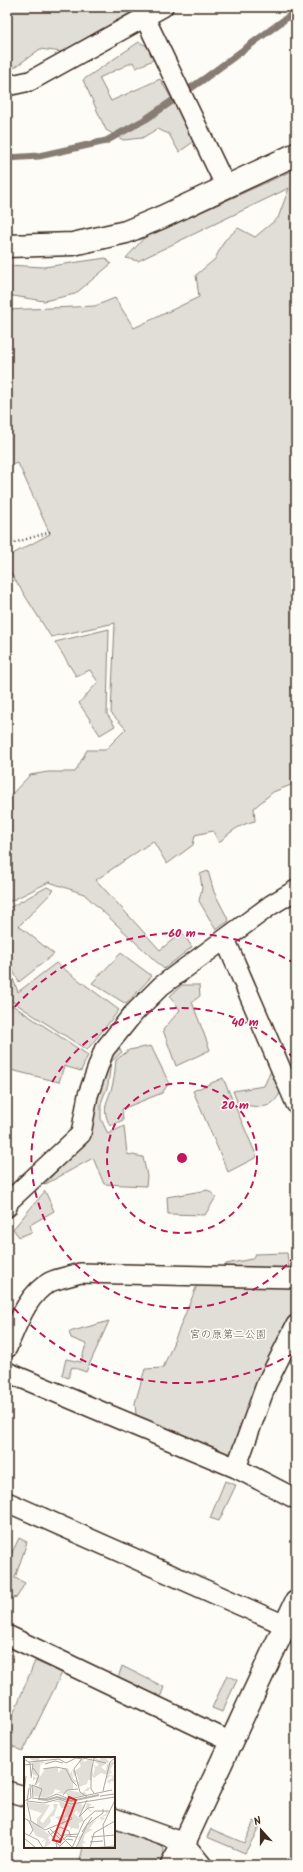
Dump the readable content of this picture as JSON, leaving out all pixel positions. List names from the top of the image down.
{
  "parks": ["宮の原第二公園"],
  "north": "top",
  "rings": ["60 m", "40 m", "20 m"]
}
